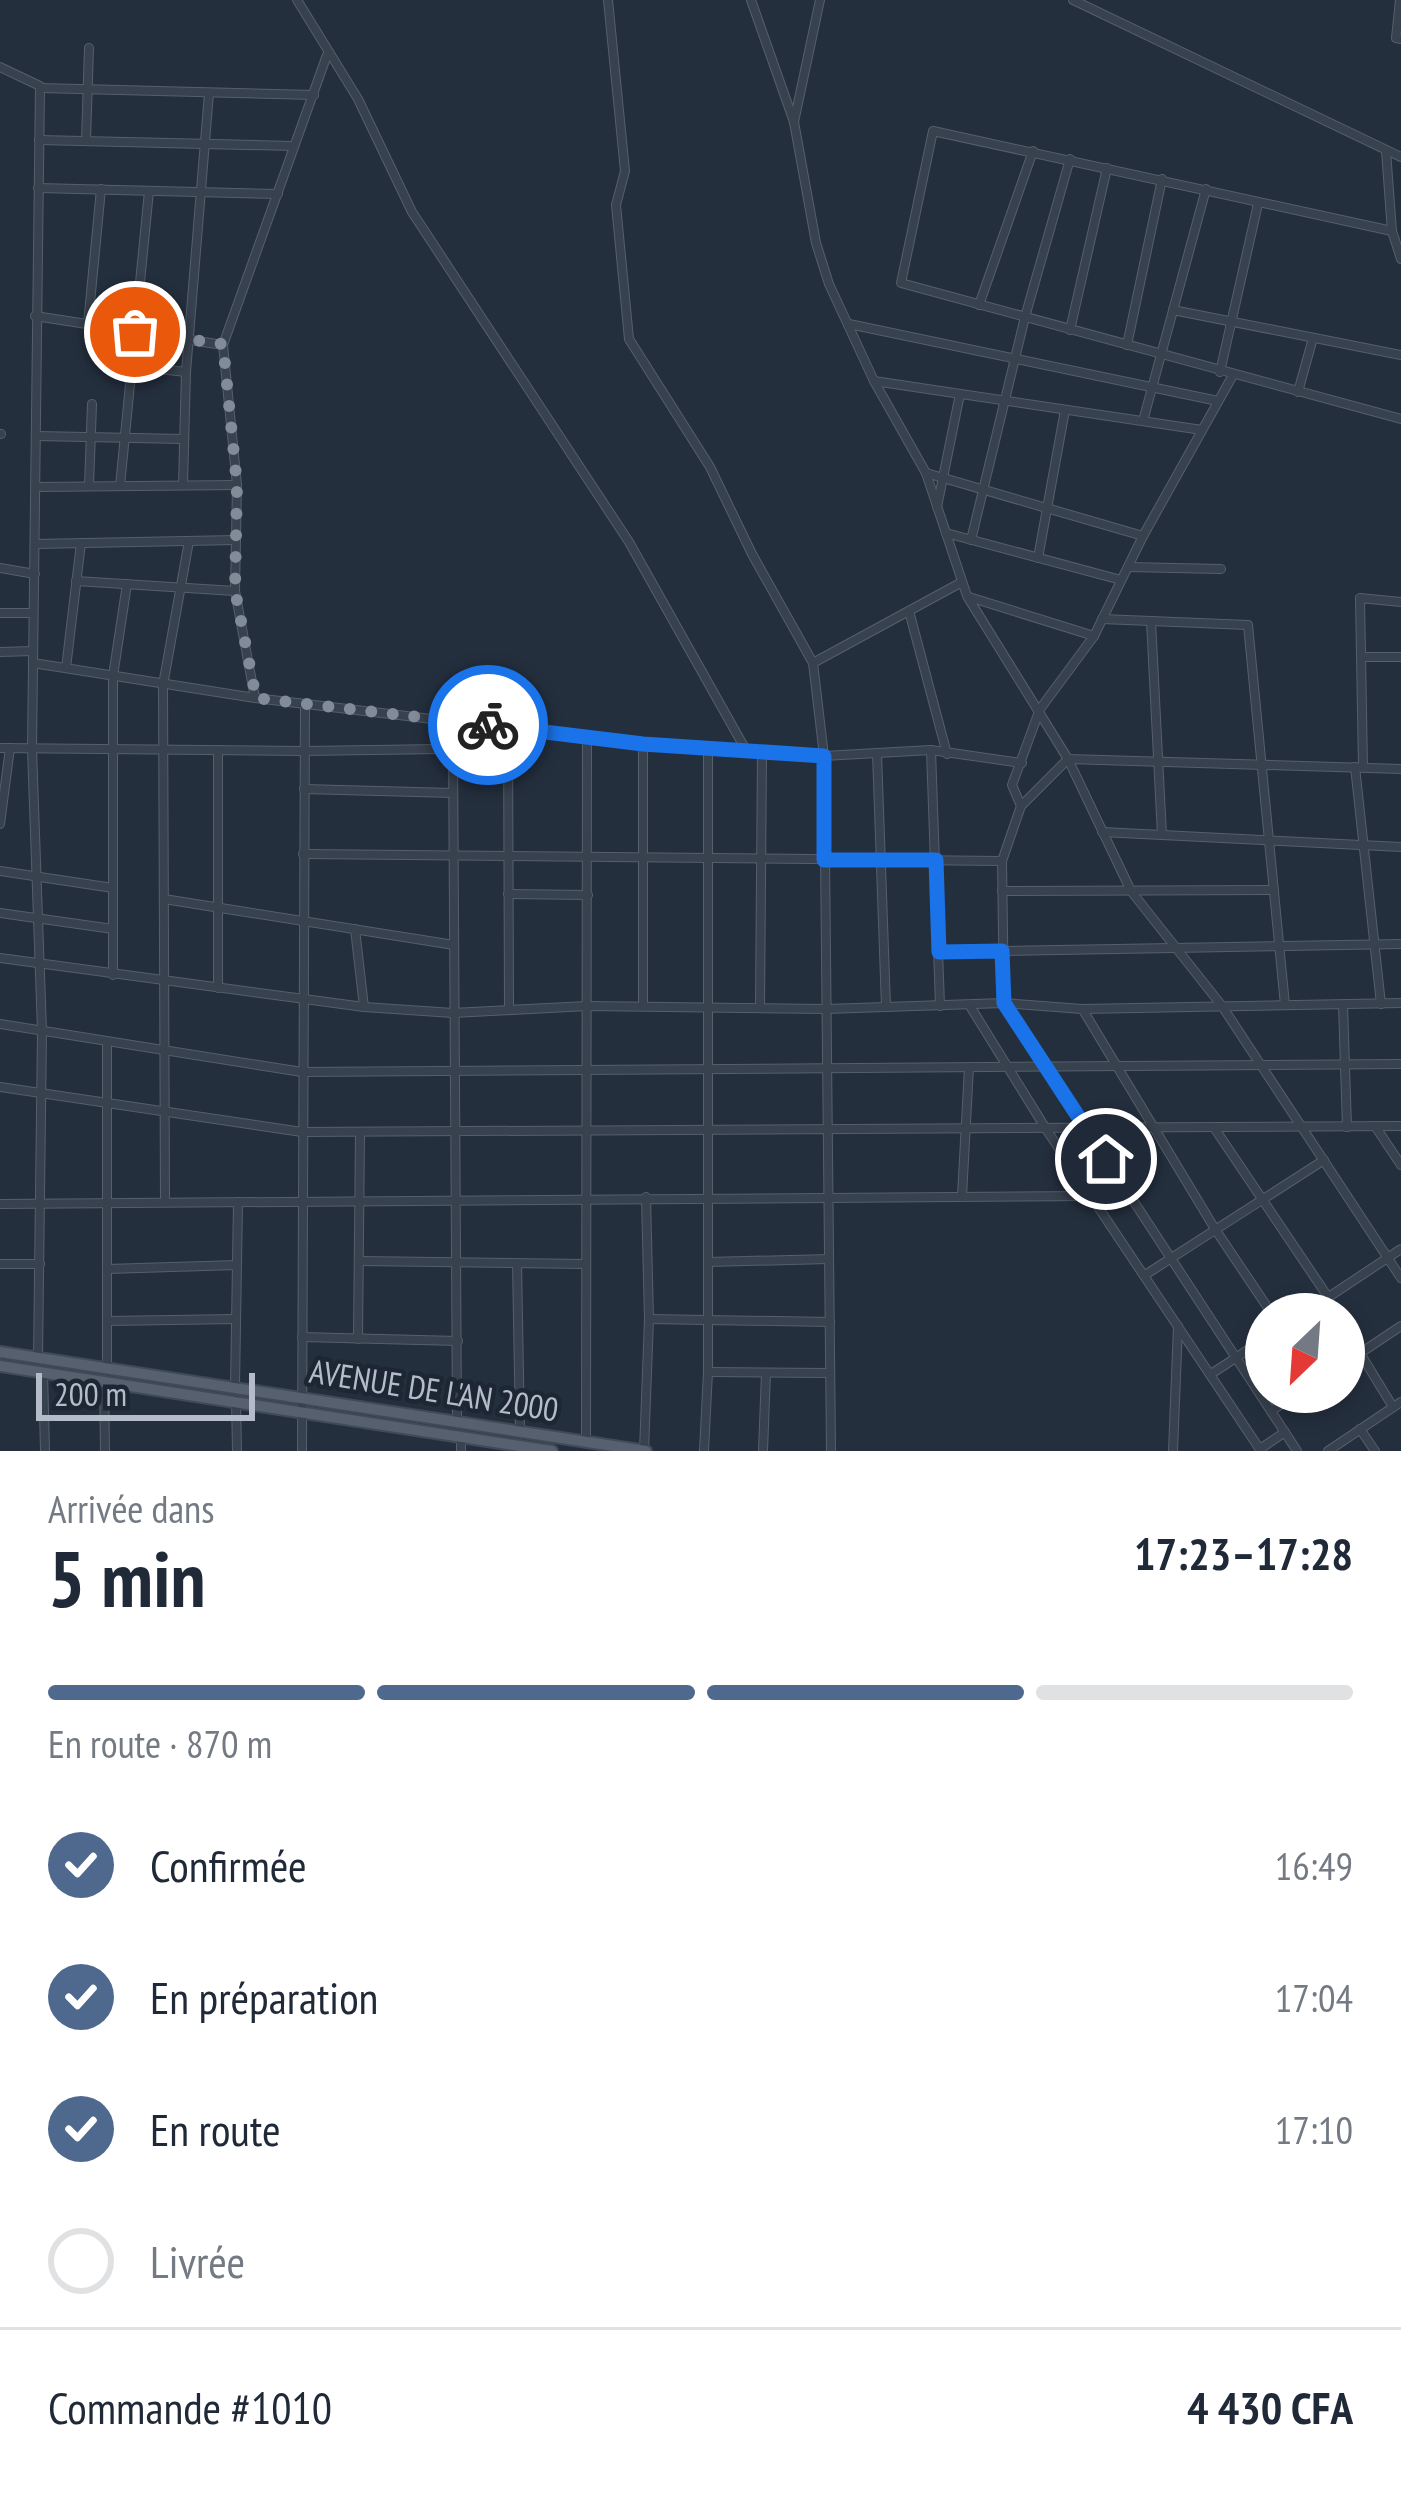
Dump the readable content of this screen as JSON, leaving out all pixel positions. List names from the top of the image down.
{
  "streets": {
    "main road": ["AVENUE DE L'AN 2000"]
  },
  "scale_bar": "200 m",
  "north": "bottom left",
  "page": {
    "scale": "200 m",
    "heading": ["5 min", "Arrivée dans", "17:23–17:28"],
    "panel": ["Commande #1010", "4 430 CFA"],
    "bar": "En route · 870 m",
    "list": [
      ["Confirmée", "16:49"],
      ["En préparation", "17:04"],
      ["En route", "17:10"],
      "Livrée"
    ]
  }
}
